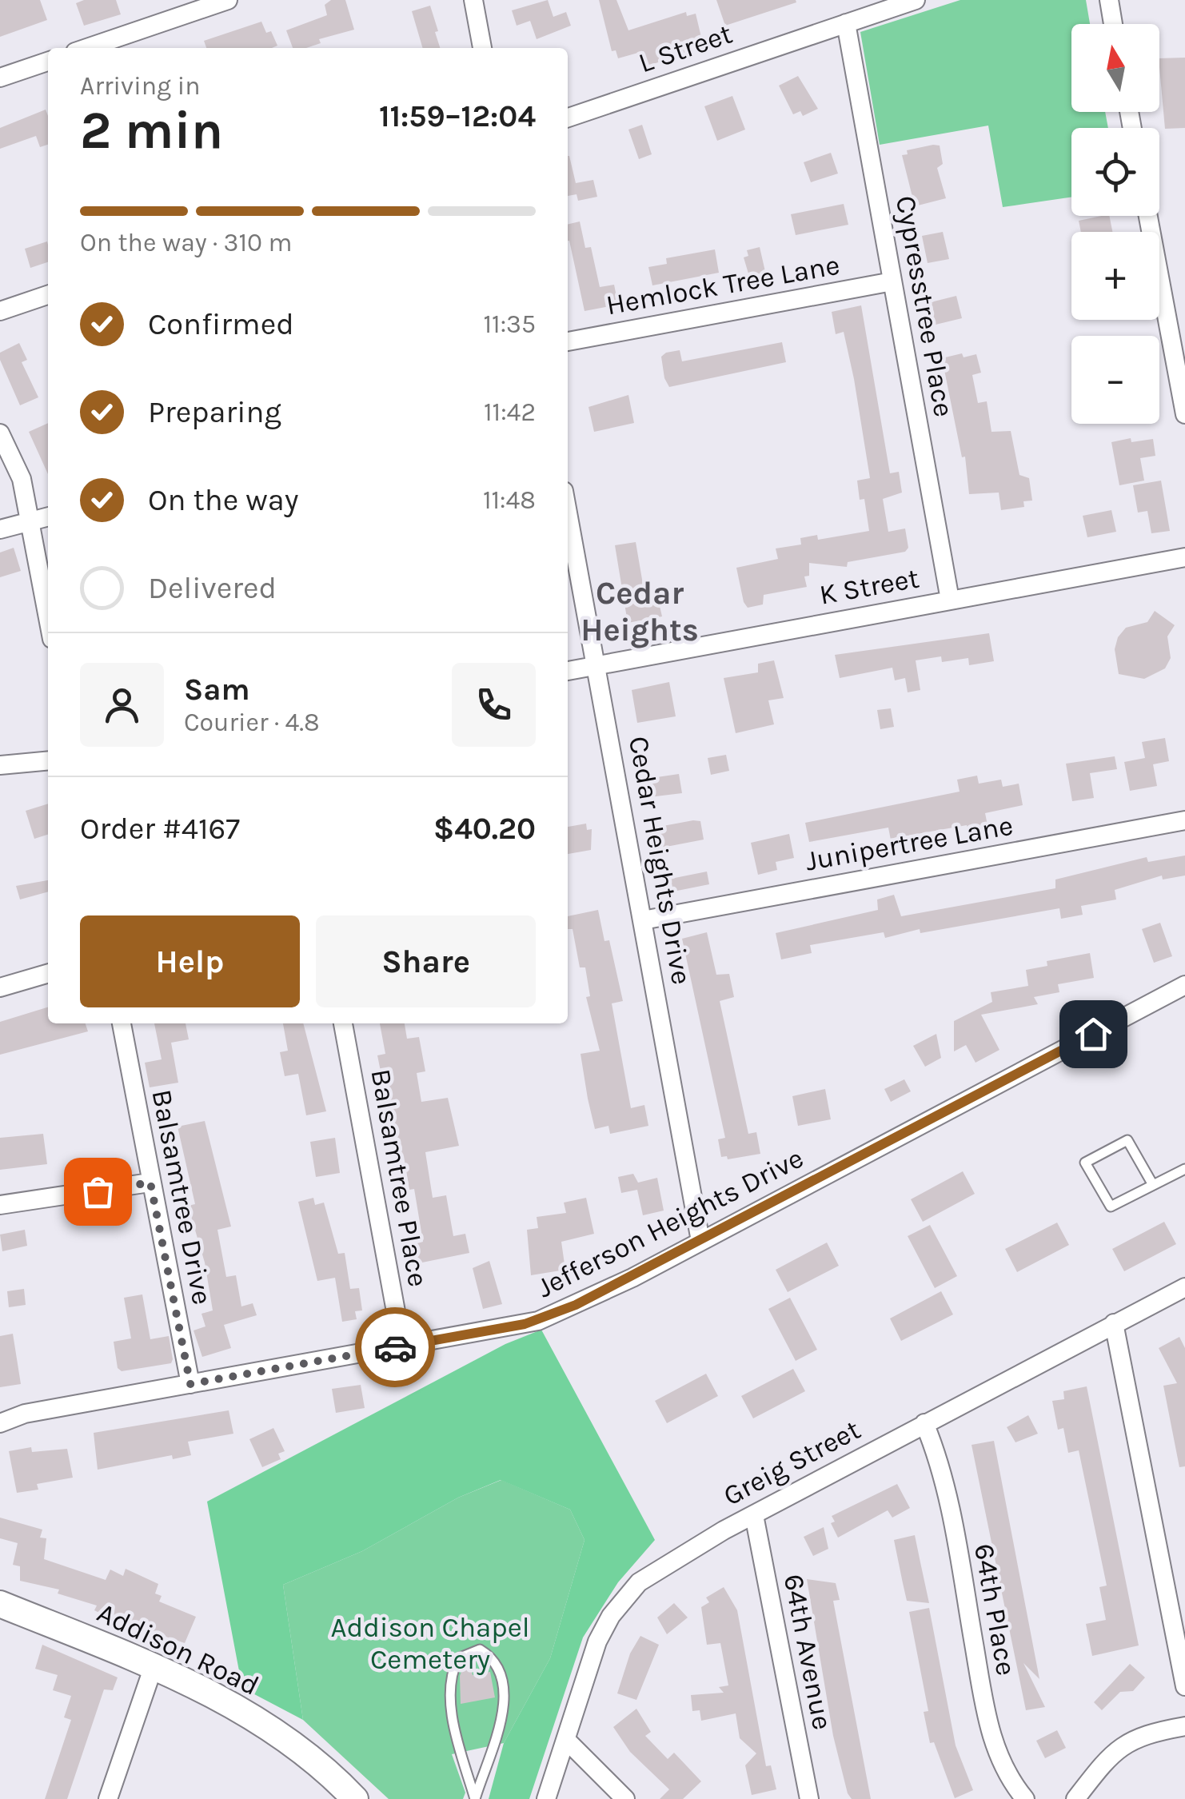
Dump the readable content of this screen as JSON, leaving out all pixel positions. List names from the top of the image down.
{
  "streets": {
    "street": [
      "L Street",
      "Hemlock Tree Lane",
      "Cypresstree Place",
      "K Street",
      "Junipertree Lane",
      "Cedar Heights Drive",
      "Balsamtree Place",
      "Balsamtree Drive",
      "Jefferson Heights Drive",
      "Greig Street",
      "64th Place",
      "Addison Road",
      "64th Avenue"
    ]
  },
  "crossings": [
    ["L Street", "Cypresstree Place"],
    ["Hemlock Tree Lane", "Cypresstree Place"],
    ["Cypresstree Place", "K Street"],
    ["K Street", "Cedar Heights Drive"],
    ["Junipertree Lane", "Cedar Heights Drive"],
    ["Cedar Heights Drive", "Jefferson Heights Drive"],
    ["Balsamtree Place", "Jefferson Heights Drive"],
    ["Balsamtree Drive", "Jefferson Heights Drive"],
    ["Greig Street", "64th Place"],
    ["Greig Street", "64th Avenue"]
  ],
  "districts": ["Cedar Heights"],
  "parks": ["Addison Chapel Cemetery"],
  "north": "top",
  "page": {
    "map_buttons": ["+", "−"],
    "heading": ["2 min", "Arriving in", "11:59–12:04"],
    "panel": [
      "Sam",
      "Courier · 4.8",
      "Order #4167",
      "$40.20"
    ],
    "bar": "On the way · 310 m",
    "list": [
      ["Confirmed", "11:35"],
      ["Preparing", "11:42"],
      ["On the way", "11:48"],
      "Delivered"
    ],
    "buttons": ["Help", "Share"]
  }
}
